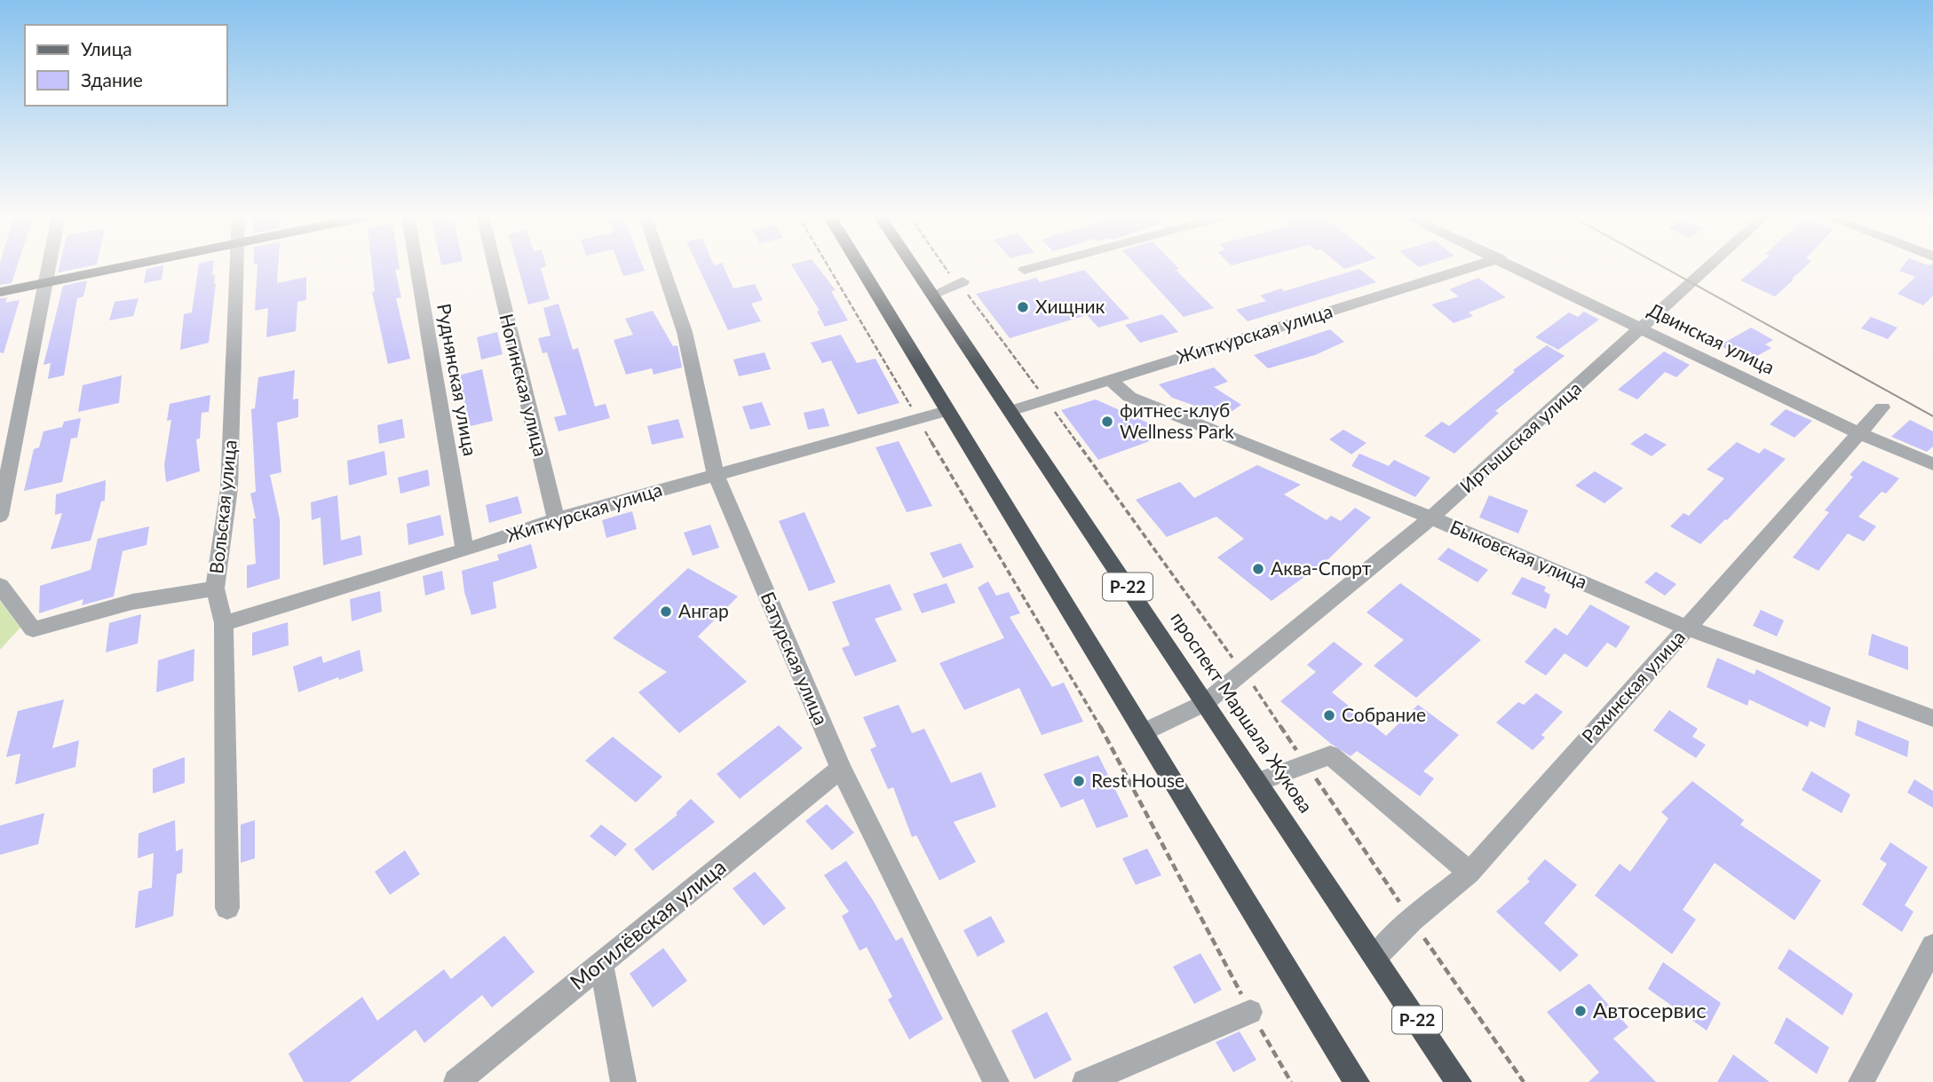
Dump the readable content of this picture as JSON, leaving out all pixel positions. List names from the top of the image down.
{
  "streets": {
    "highway": ["Р-22", "проспект Маршала Жукова"],
    "street": [
      "Житкурская улица",
      "Двинская улица",
      "Руднянская улица",
      "Ногинская улица",
      "Иртышская улица",
      "Вольская улица",
      "Быковская улица",
      "Батурская улица",
      "Рахинская улица",
      "Могилёвская улица"
    ]
  },
  "crossings": [
    ["Житкурская улица", "Руднянская улица"],
    ["Житкурская улица", "Ногинская улица"],
    ["Житкурская улица", "Вольская улица"],
    ["Житкурская улица", "Быковская улица"],
    ["Житкурская улица", "Батурская улица"],
    ["Житкурская улица", "проспект Маршала Жукова"],
    ["Двинская улица", "Иртышская улица"],
    ["Двинская улица", "Рахинская улица"],
    ["Иртышская улица", "Быковская улица"],
    ["Иртышская улица", "проспект Маршала Жукова"],
    ["Быковская улица", "Рахинская улица"],
    ["Батурская улица", "Могилёвская улица"],
    ["Рахинская улица", "проспект Маршала Жукова"]
  ],
  "places": [
    "Хищник",
    "фитнес-клуб Wellness Park",
    "Аква-Спорт",
    "Ангар",
    "Собрание",
    "Rest House",
    "Автосервис"
  ],
  "legend": ["Улица", "Здание"]
}
